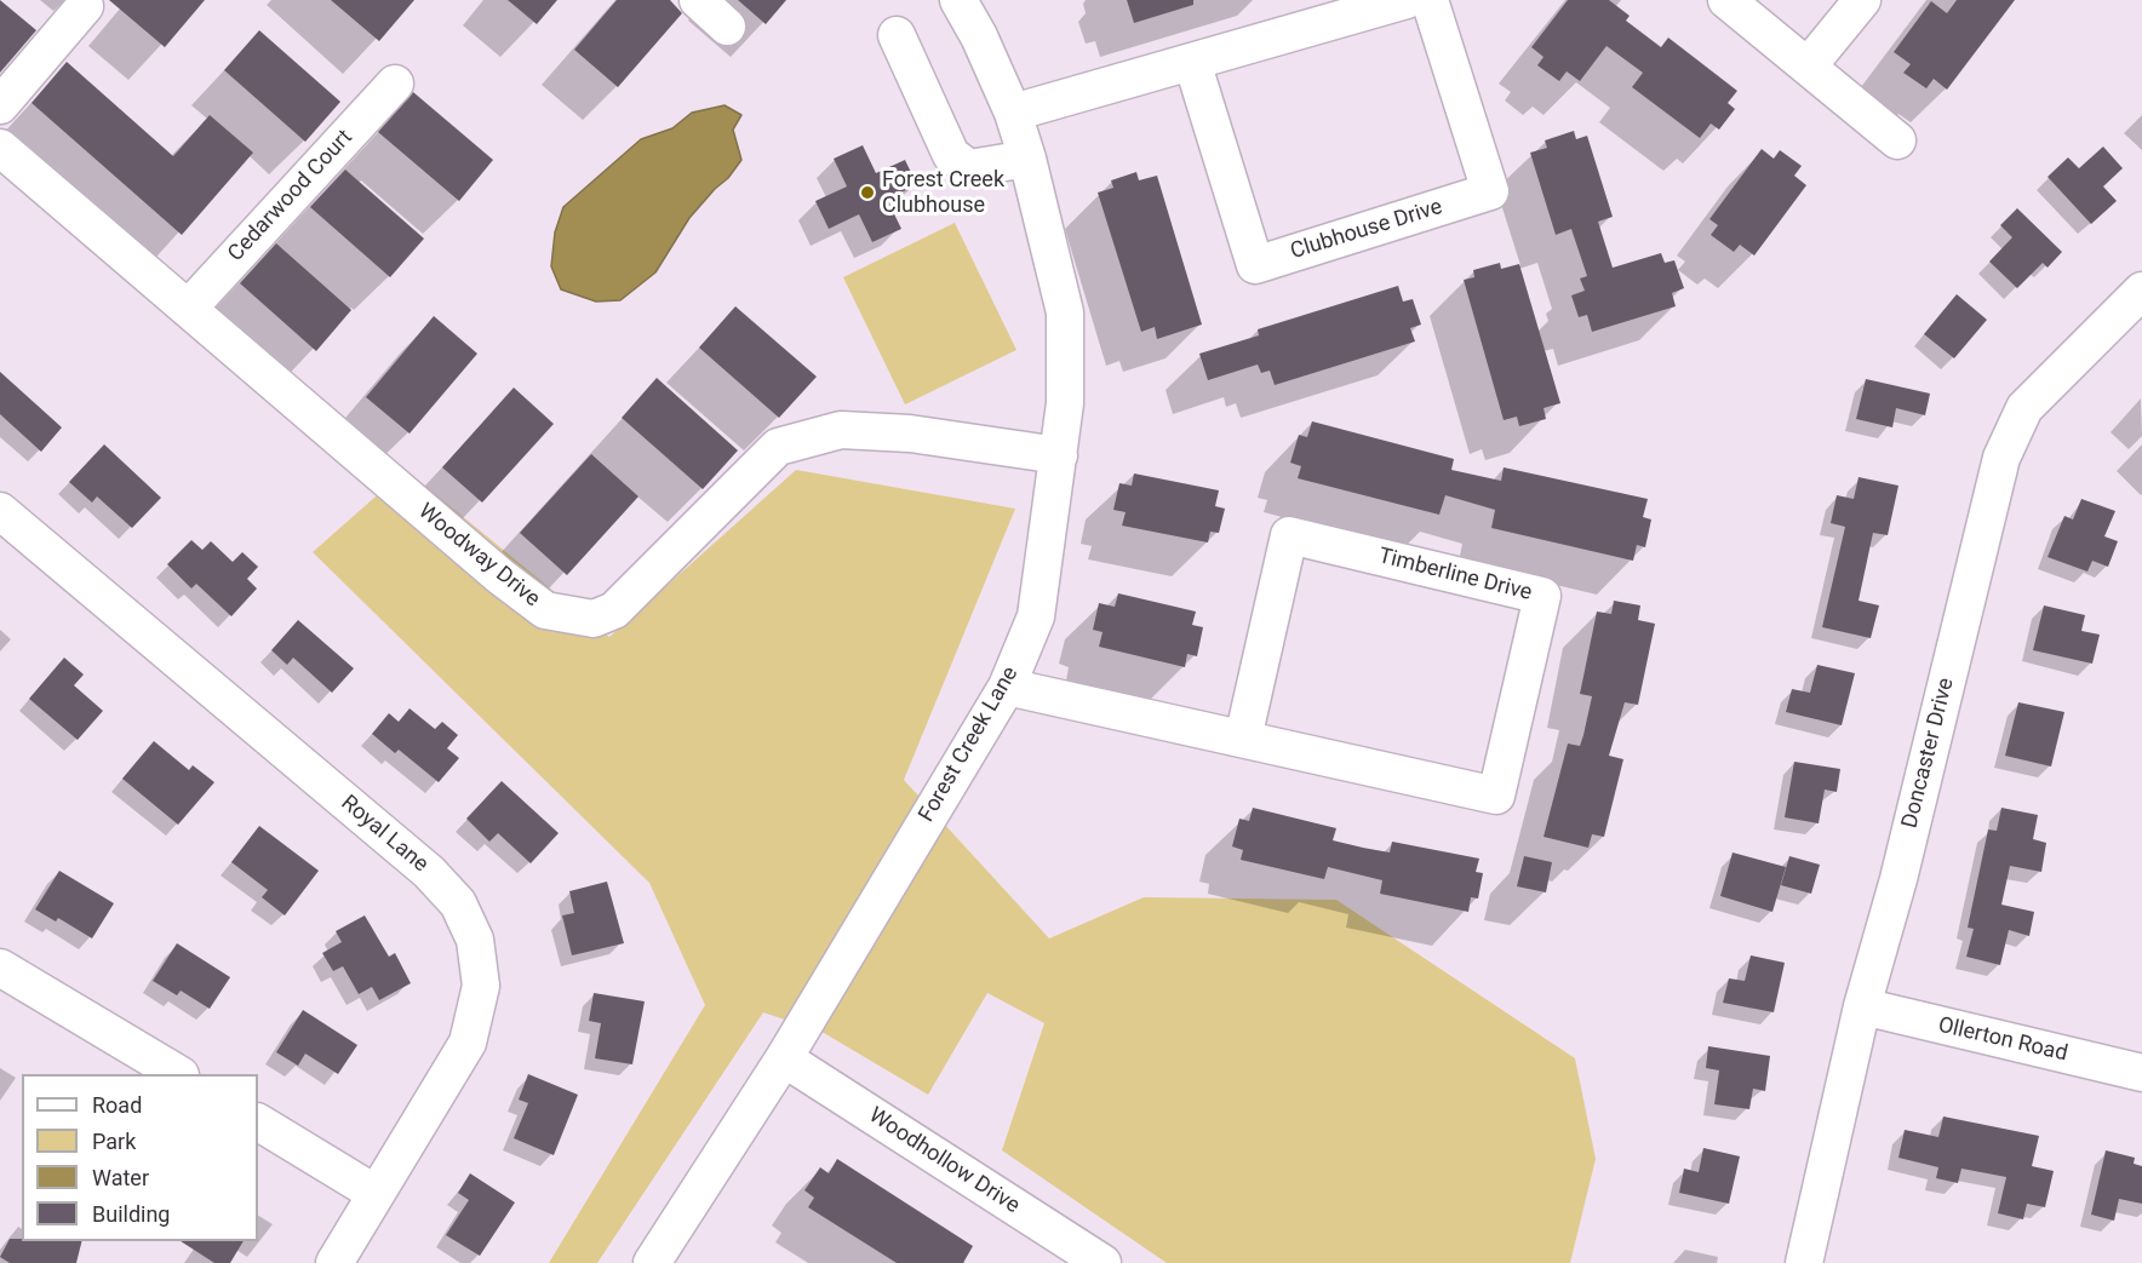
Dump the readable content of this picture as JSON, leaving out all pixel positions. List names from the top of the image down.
{
  "streets": {
    "street": [
      "Cedarwood Court",
      "Clubhouse Drive",
      "Woodway Drive",
      "Timberline Drive",
      "Forest Creek Lane",
      "Doncaster Drive",
      "Royal Lane",
      "Ollerton Road",
      "Woodhollow Drive"
    ]
  },
  "crossings": [
    ["Cedarwood Court", "Woodway Drive"],
    ["Woodway Drive", "Forest Creek Lane"],
    ["Timberline Drive", "Forest Creek Lane"],
    ["Forest Creek Lane", "Woodhollow Drive"],
    ["Doncaster Drive", "Ollerton Road"]
  ],
  "places": ["Forest Creek Clubhouse"],
  "legend": [
    "Road",
    "Park",
    "Water",
    "Building"
  ]
}
